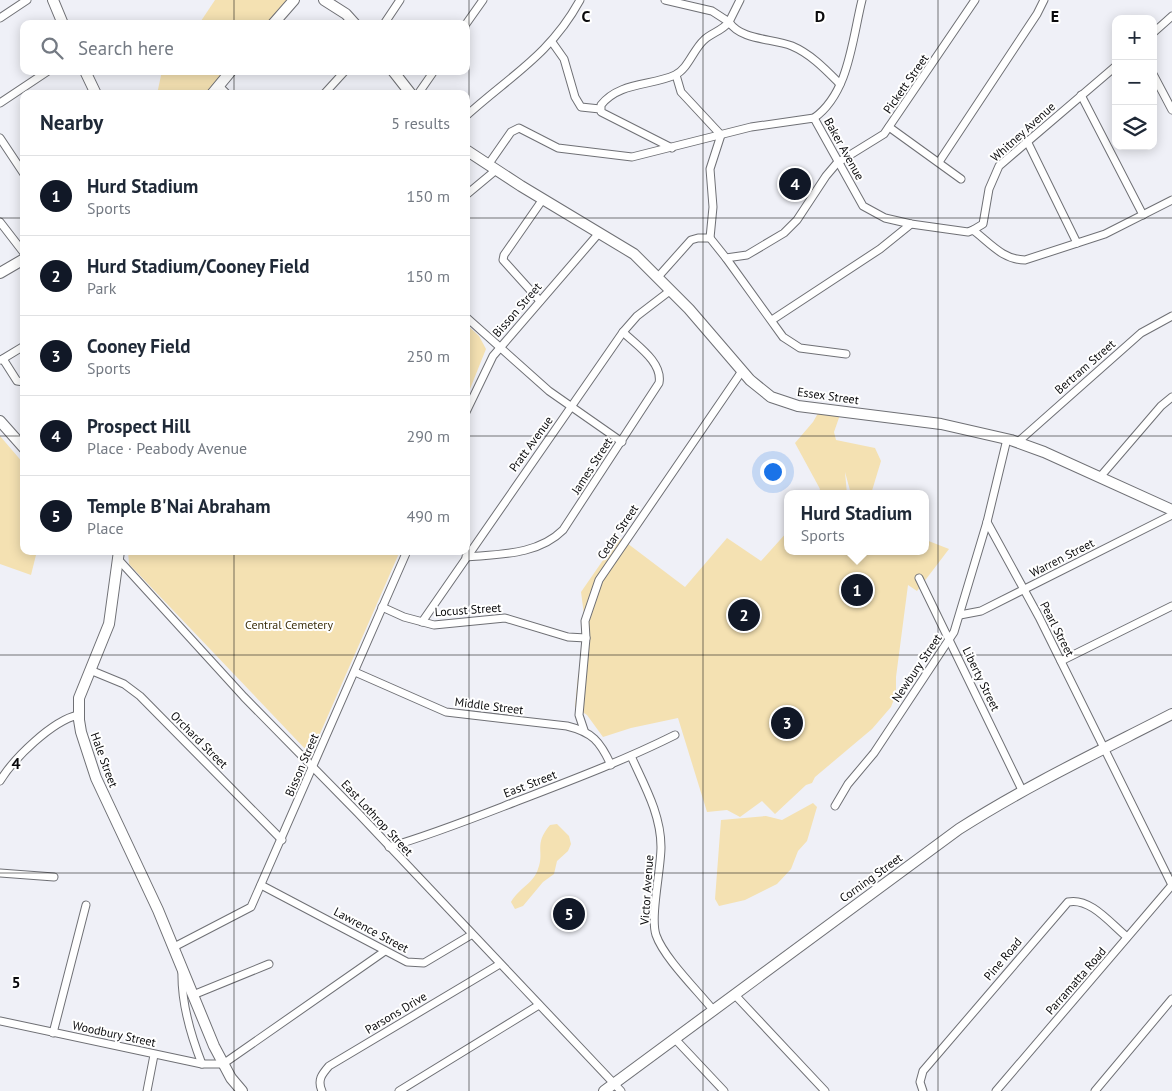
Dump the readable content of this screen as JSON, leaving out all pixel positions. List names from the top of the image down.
{
  "streets": {
    "main road": ["Essex Street", "Hale Street", "Corning Street"],
    "street": [
      "Pickett Street",
      "Whitney Avenue",
      "Baker Avenue",
      "Bisson Street",
      "Bertram Street",
      "Pratt Avenue",
      "James Street",
      "Cedar Street",
      "Warren Street",
      "Locust Street",
      "Pearl Street",
      "Newbury Street",
      "Liberty Street",
      "Middle Street",
      "Orchard Street",
      "East Street",
      "East Lothrop Street",
      "Victor Avenue",
      "Lawrence Street",
      "Pine Road",
      "Parramatta Road",
      "Parsons Drive",
      "Woodbury Street"
    ]
  },
  "crossings": [
    ["Pickett Street", "Baker Avenue"],
    ["Whitney Avenue", "Baker Avenue"],
    ["Baker Avenue", "Essex Street"],
    ["Bisson Street", "Essex Street"],
    ["Bisson Street", "Locust Street"],
    ["Bisson Street", "Middle Street"],
    ["Bisson Street", "Orchard Street"],
    ["Bisson Street", "Hale Street"],
    ["Bisson Street", "East Lothrop Street"],
    ["Bisson Street", "Lawrence Street"],
    ["Bertram Street", "Essex Street"],
    ["Essex Street", "Pratt Avenue"],
    ["Essex Street", "Cedar Street"],
    ["Essex Street", "Newbury Street"],
    ["Pratt Avenue", "James Street"],
    ["Pratt Avenue", "Locust Street"],
    ["Cedar Street", "Locust Street"],
    ["Cedar Street", "Middle Street"],
    ["Warren Street", "Pearl Street"],
    ["Warren Street", "Newbury Street"],
    ["Pearl Street", "Newbury Street"],
    ["Pearl Street", "Corning Street"],
    ["Pearl Street", "Parramatta Road"],
    ["Newbury Street", "Liberty Street"],
    ["Liberty Street", "Corning Street"],
    ["Orchard Street", "Hale Street"],
    ["Hale Street", "Woodbury Street"],
    ["East Street", "East Lothrop Street"],
    ["East Street", "Victor Avenue"],
    ["East Lothrop Street", "Corning Street"],
    ["East Lothrop Street", "Lawrence Street"],
    ["East Lothrop Street", "Parsons Drive"],
    ["Corning Street", "Victor Avenue"],
    ["Pine Road", "Parramatta Road"]
  ],
  "parks": ["Central Cemetery"],
  "page": {
    "map_buttons": ["+", "−"],
    "search": "Search here",
    "heading": ["Nearby", "5 results"],
    "list": [
      {
        "mark": "1",
        "name": "Hurd Stadium",
        "note": "Sports",
        "value": "150 m"
      },
      {
        "mark": "2",
        "name": "Hurd Stadium/Cooney Field",
        "note": "Park",
        "value": "150 m"
      },
      {
        "mark": "3",
        "name": "Cooney Field",
        "note": "Sports",
        "value": "250 m"
      },
      {
        "mark": "4",
        "name": "Prospect Hill",
        "note": "Place · Peabody Avenue",
        "value": "290 m"
      },
      {
        "mark": "5",
        "name": "Temple B'Nai Abraham",
        "note": "Place",
        "value": "490 m"
      }
    ],
    "pins": [
      "4",
      "1",
      "2",
      "3",
      "5"
    ],
    "popup": ["Hurd Stadium", "Sports"]
  },
  "grid": {
    "columns": ["C", "D", "E"],
    "rows": ["4", "5"]
  }
}
